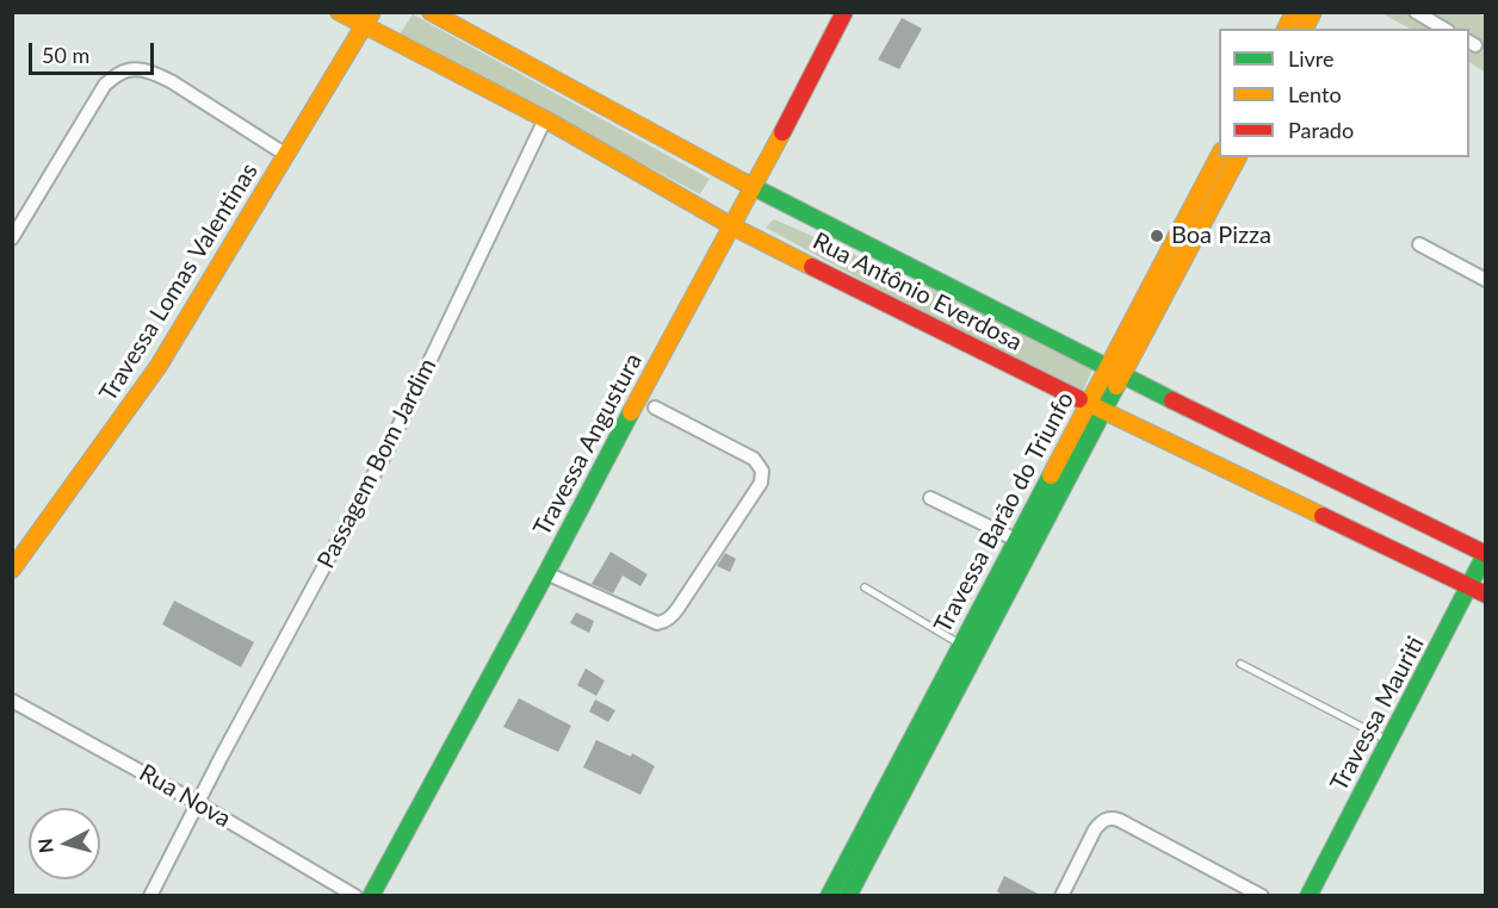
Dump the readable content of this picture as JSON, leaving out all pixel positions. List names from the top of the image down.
{
  "streets": {
    "street": [
      "Travessa Lomas Valentinas",
      "Rua Antônio Everdosa",
      "Travessa Angustura",
      "Passagem Bom Jardim",
      "Travessa Barão do Triunfo",
      "Travessa Mauriti",
      "Rua Nova"
    ]
  },
  "crossings": [
    ["Travessa Lomas Valentinas", "Rua Antônio Everdosa"],
    ["Rua Antônio Everdosa", "Travessa Angustura"],
    ["Rua Antônio Everdosa", "Passagem Bom Jardim"],
    ["Rua Antônio Everdosa", "Travessa Barão do Triunfo"],
    ["Rua Antônio Everdosa", "Travessa Mauriti"],
    ["Passagem Bom Jardim", "Rua Nova"]
  ],
  "places": ["Boa Pizza"],
  "legend": ["Livre", "Lento", "Parado"],
  "scale_bar": "50 m",
  "north": "left"
}
